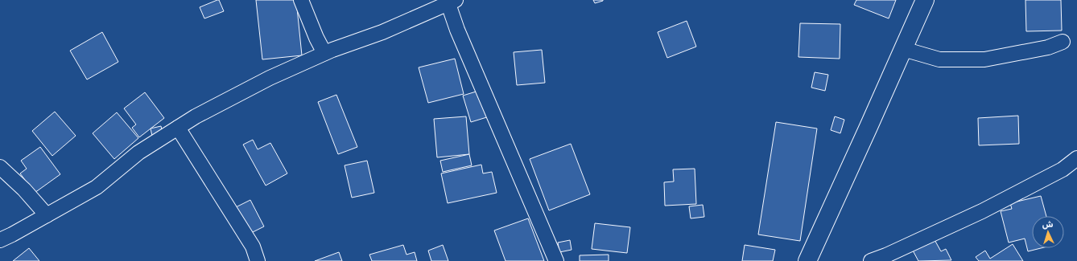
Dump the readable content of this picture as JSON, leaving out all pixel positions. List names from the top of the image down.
{
  "north": "top"
}
